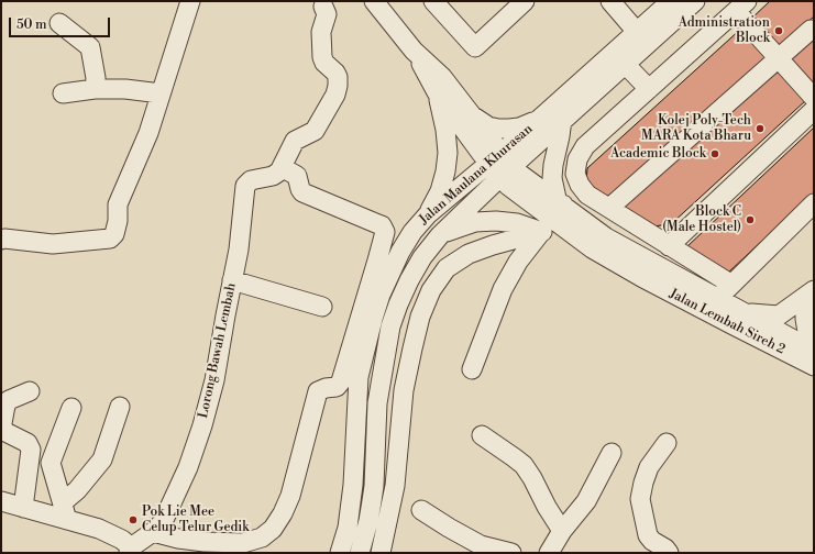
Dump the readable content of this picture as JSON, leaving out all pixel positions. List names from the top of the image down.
{
  "streets": {
    "street": ["Jalan Maulana Khurasan", "Jalan Lembah Sireh 2", "Lorong Bawah Lembah"]
  },
  "places": [
    "Administration Block",
    "Kolej Poly-Tech MARA Kota Bharu",
    "Academic Block",
    "Block C (Male Hostel)",
    "Pok Lie Mee Celup Telur Gedik"
  ],
  "scale_bar": "50 m"
}
